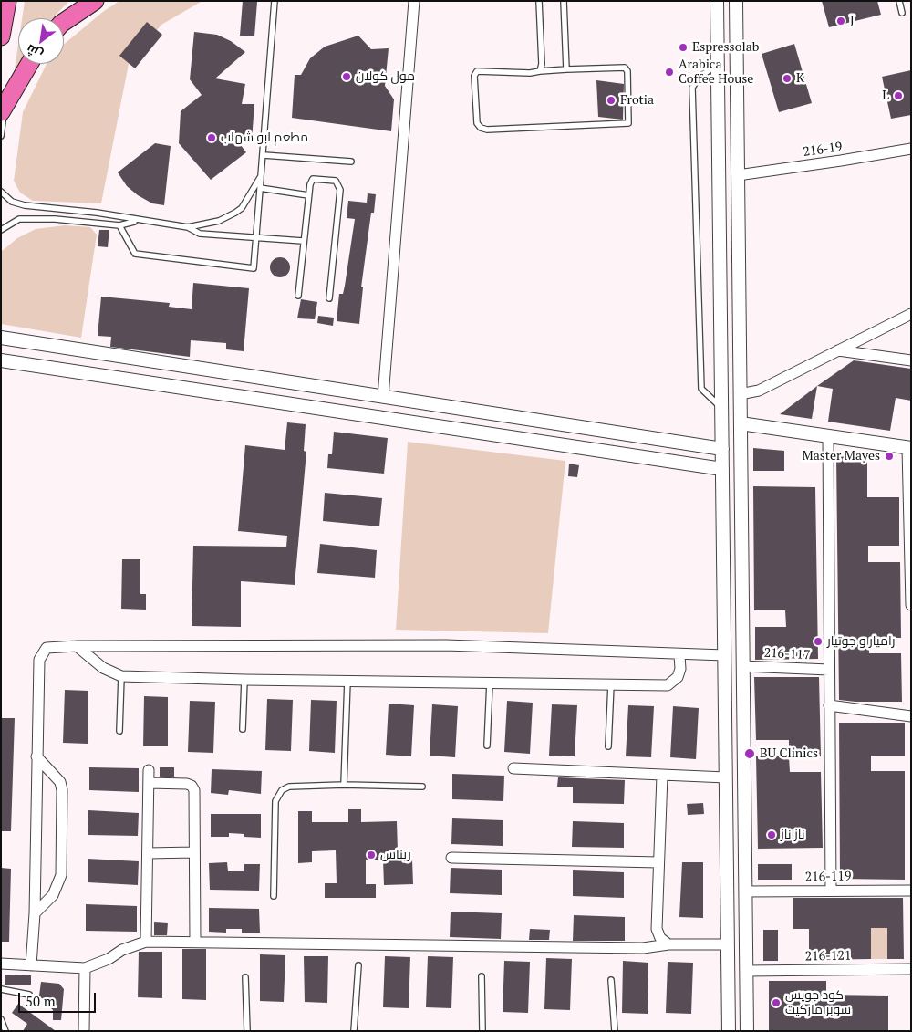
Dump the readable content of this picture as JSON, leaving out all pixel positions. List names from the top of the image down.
{
  "streets": {
    "street": [
      "216-19",
      "216-117",
      "216-119",
      "216-121"
    ]
  },
  "places": [
    "J",
    "Espressolab",
    "Arabica Coffee House",
    "مول كولان",
    "K",
    "L",
    "Frotia",
    "مطعم ابو شهاب",
    "Master Mayes",
    "رامیار و جوتیار",
    "BU Clinics",
    "ناز ناز",
    "ريناس",
    "كود جويس سوبر ماركيت"
  ],
  "scale_bar": "50 m",
  "north": "bottom left"
}
